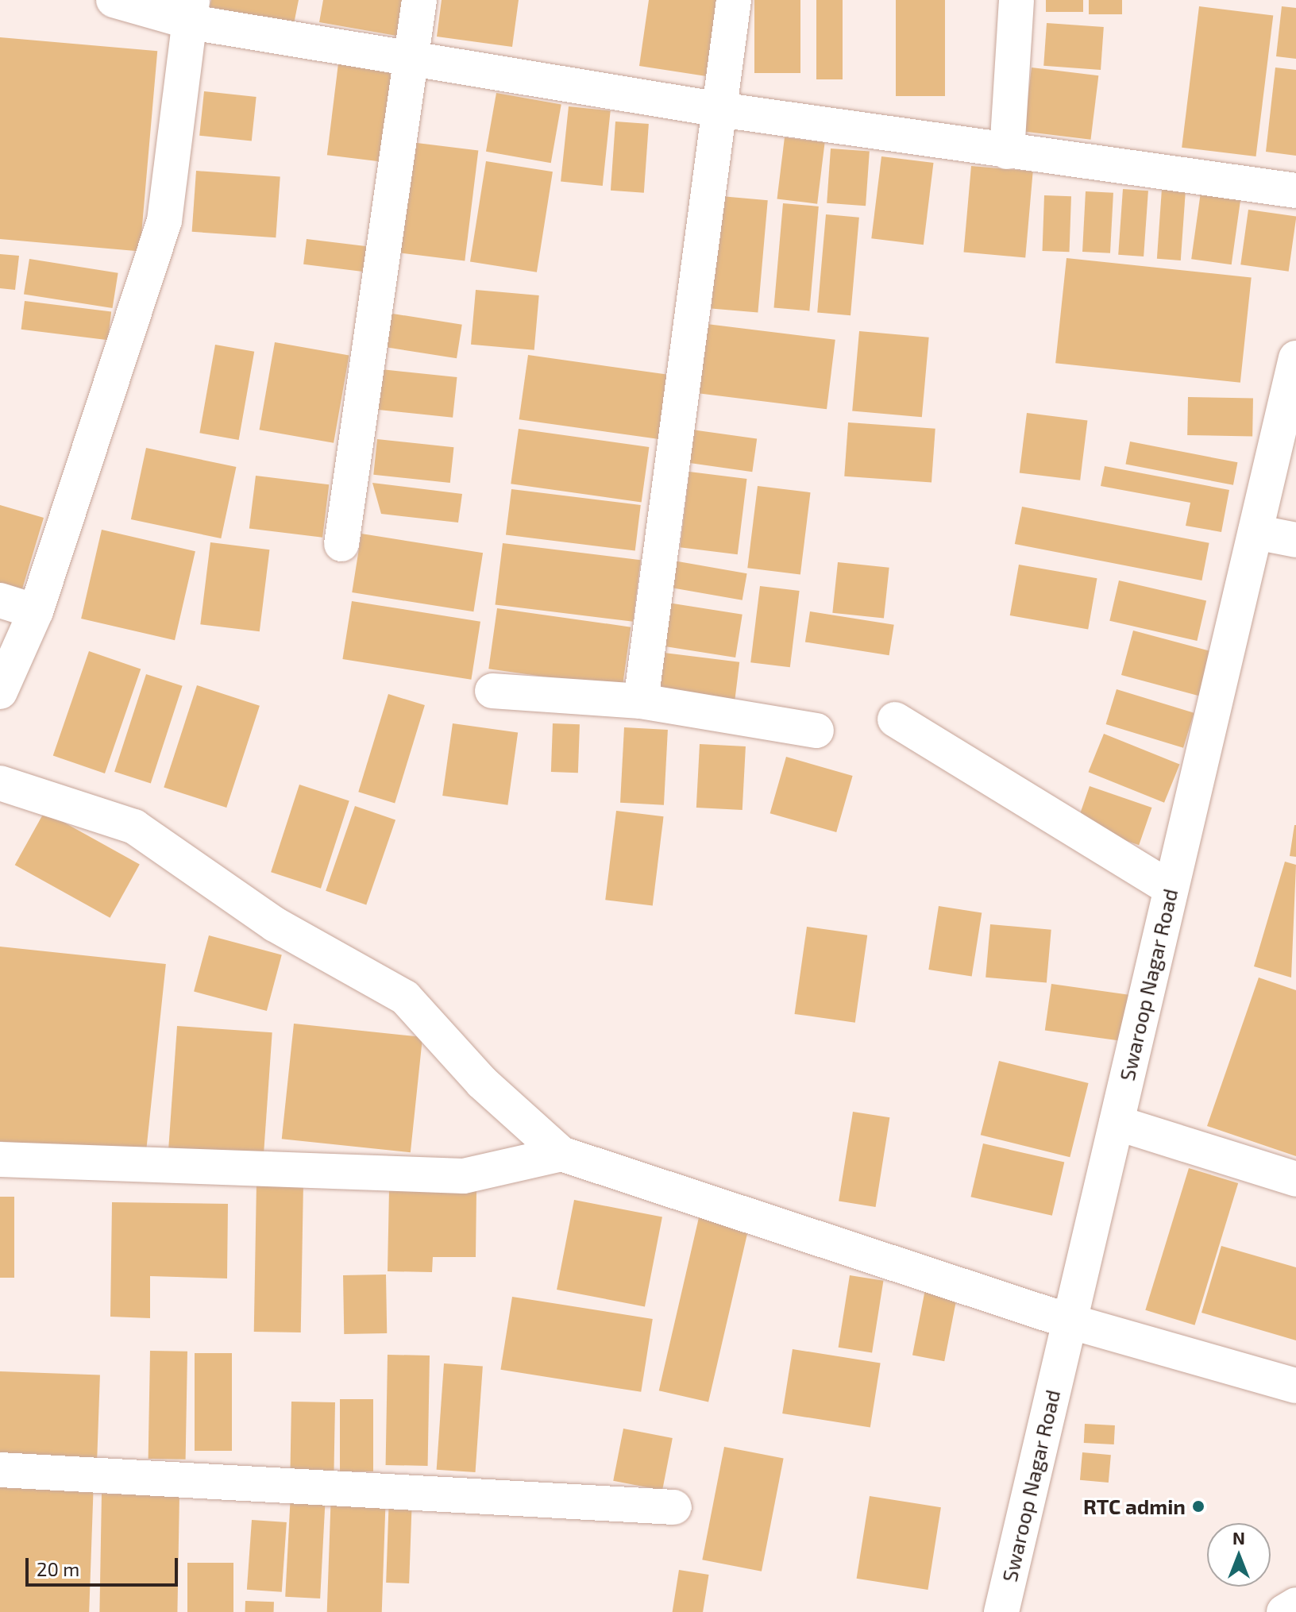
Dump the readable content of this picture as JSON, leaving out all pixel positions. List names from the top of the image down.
{
  "streets": {
    "street": ["Swaroop Nagar Road"]
  },
  "places": ["RTC admin"],
  "scale_bar": "20 m",
  "north": "top"
}
